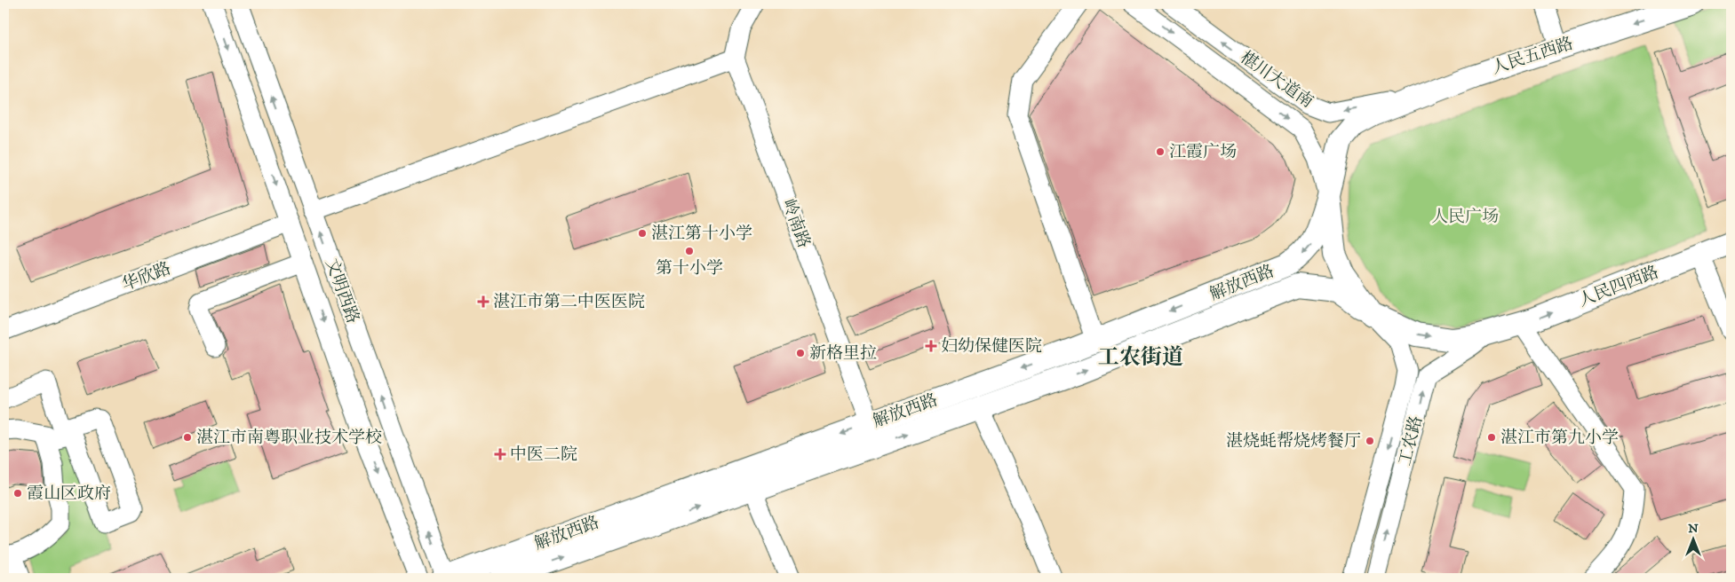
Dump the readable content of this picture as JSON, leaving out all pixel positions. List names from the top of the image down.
{
  "streets": {
    "main road": ["人民五西路", "解放西路", "人民四西路"],
    "street": [
      "椹川大道南",
      "岭南路",
      "华欣路",
      "文明西路",
      "工农路"
    ]
  },
  "crossings": [
    ["人民五西路", "椹川大道南"],
    ["人民五西路", "解放西路"],
    ["椹川大道南", "解放西路"],
    ["岭南路", "解放西路"],
    ["华欣路", "文明西路"],
    ["解放西路", "人民四西路"],
    ["解放西路", "文明西路"],
    ["解放西路", "工农路"],
    ["人民四西路", "工农路"]
  ],
  "one_way": ["人民四西路"],
  "districts": ["工农街道"],
  "parks": ["人民广场"],
  "places": {
    "other": [
      "江霞广场",
      "湛江第十小学",
      "第十小学",
      "新格里拉",
      "湛江市南粤职业技术学校",
      "湛江市第九小学",
      "湛烧蚝帮烧烤餐厅",
      "霞山区政府"
    ],
    "health": ["湛江市第二中医医院", "妇幼保健医院", "中医二院"]
  },
  "north": "top"
}
